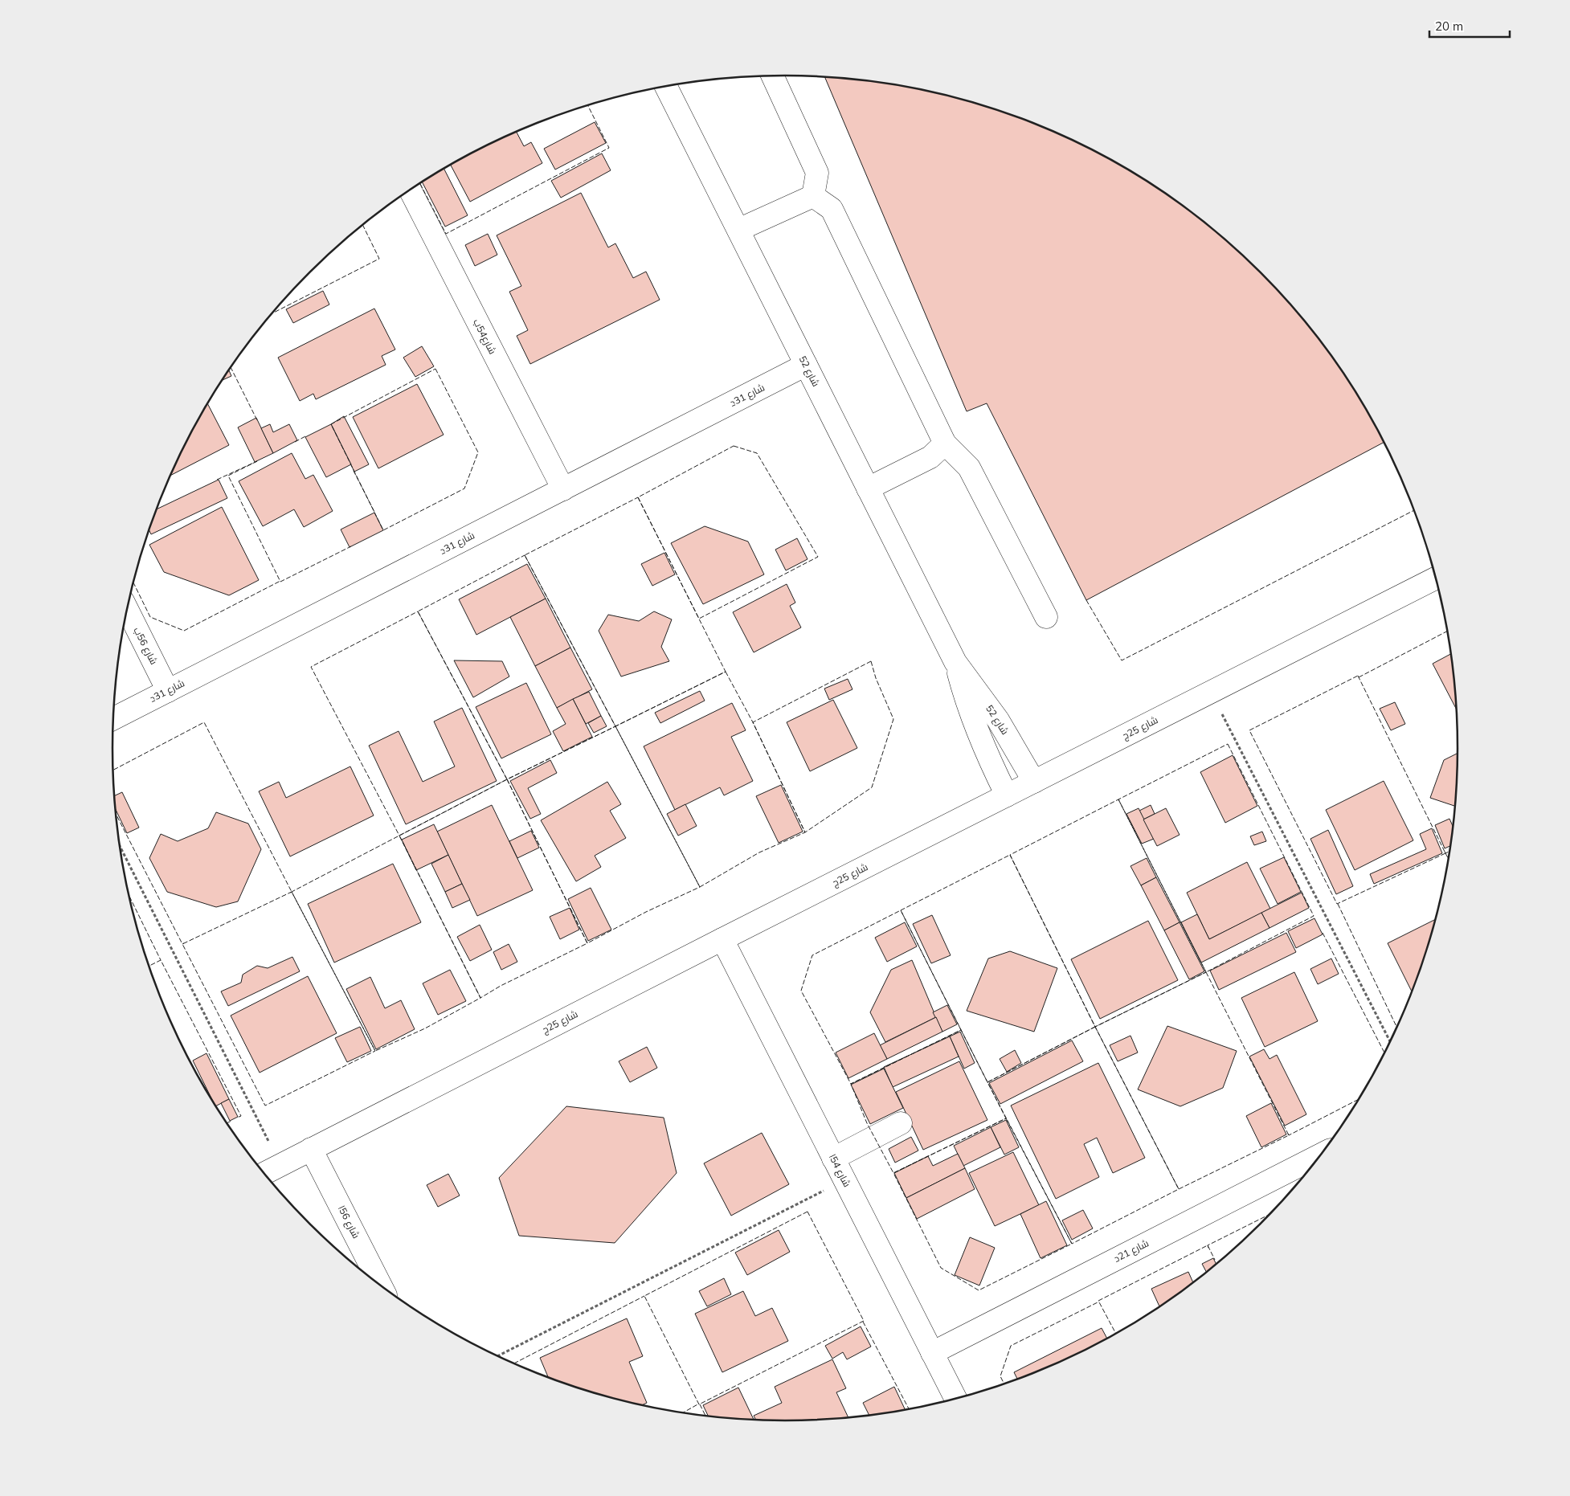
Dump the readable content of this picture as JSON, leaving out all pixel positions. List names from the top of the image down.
{
  "streets": {
    "street": [
      "شارع54ب",
      "شارع 52",
      "شارع 31د",
      "شارع 56ب",
      "شارع 25ج",
      "شارع 54ا",
      "شارع 56ا",
      "شارع 21د"
    ]
  },
  "crossings": [
    ["شارع54ب", "شارع 31د"],
    ["شارع 52", "شارع 31د"],
    ["شارع 52", "شارع 25ج"],
    ["شارع 31د", "شارع 56ب"],
    ["شارع 25ج", "شارع 54ا"],
    ["شارع 25ج", "شارع 56ا"],
    ["شارع 54ا", "شارع 21د"]
  ],
  "scale_bar": "20 m"
}
